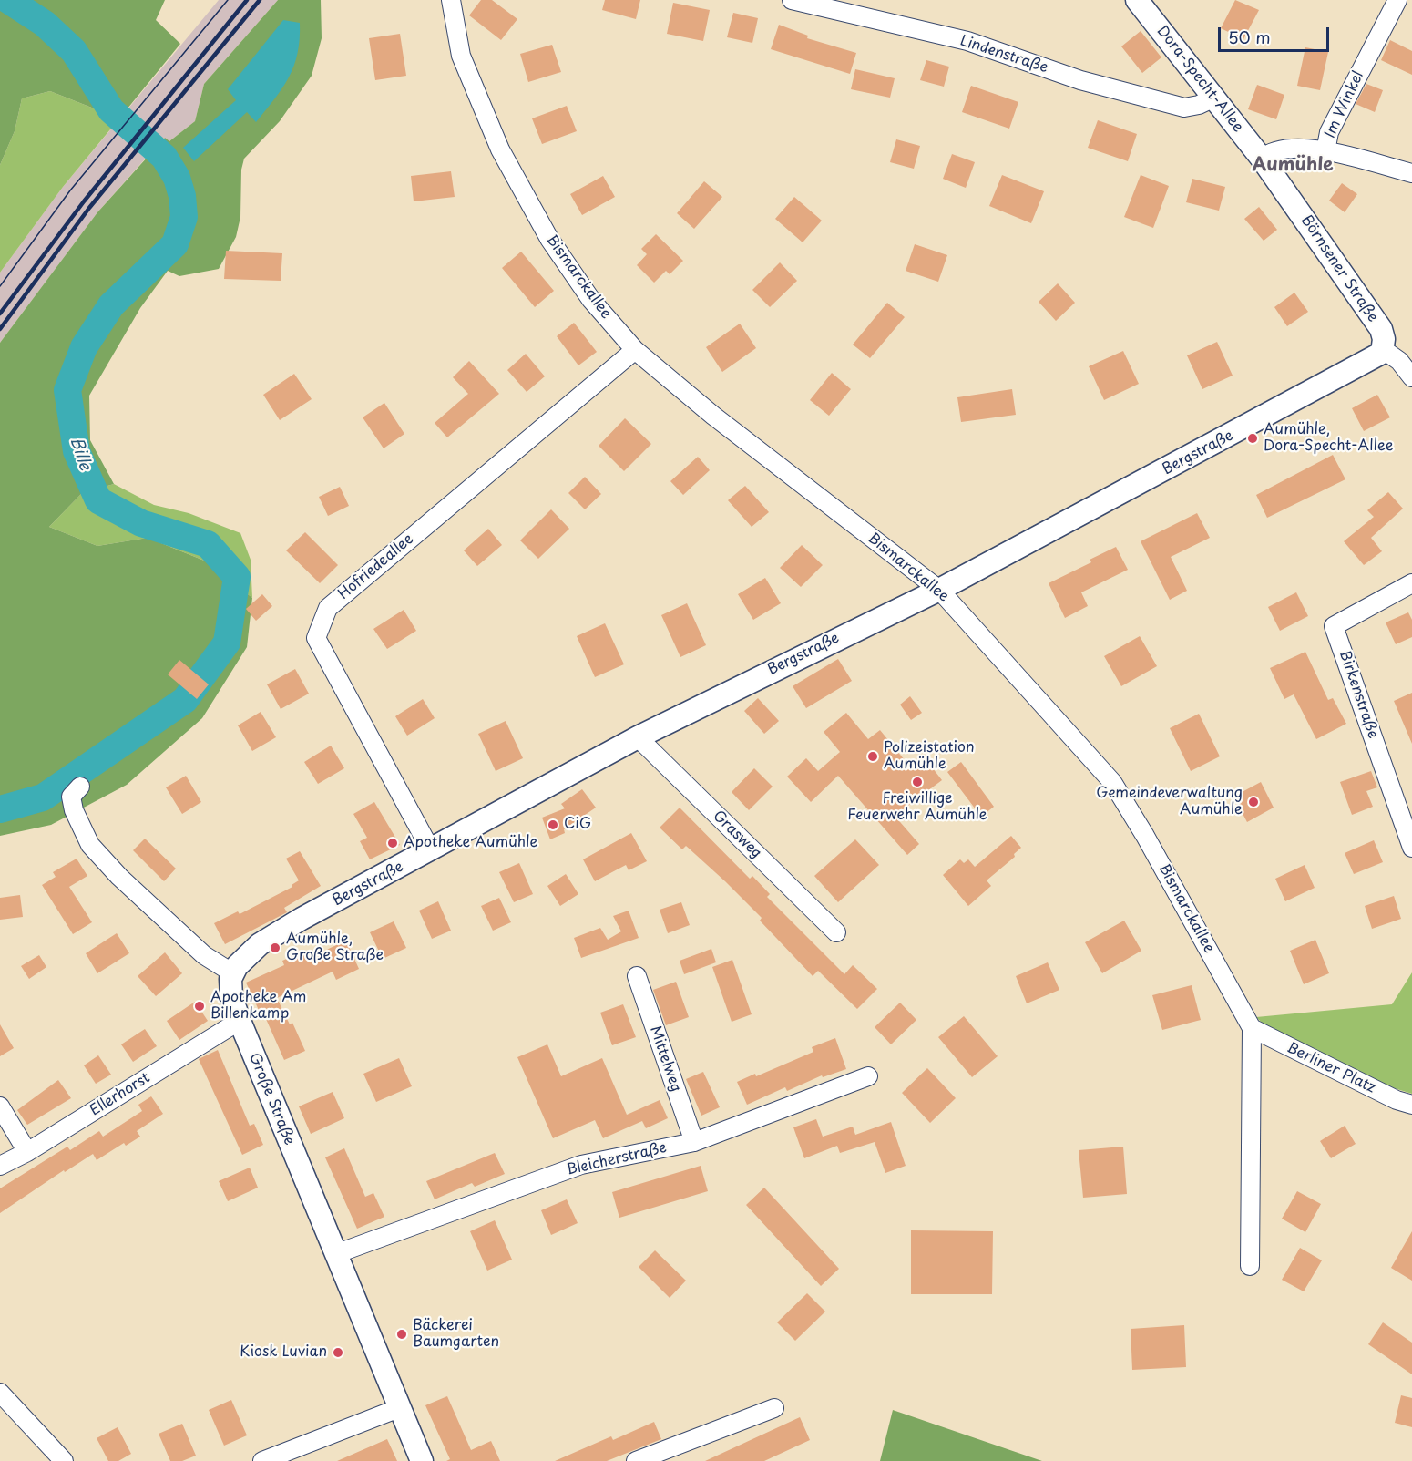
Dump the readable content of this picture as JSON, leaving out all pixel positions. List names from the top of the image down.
{
  "streets": {
    "street": [
      "Lindenstraße",
      "Dora-Specht-Allee",
      "Im Winkel",
      "Börnsener Straße",
      "Bismarckallee",
      "Bergstraße",
      "Hofriedeallee",
      "Birkenstraße",
      "Grasweg",
      "Mittelweg",
      "Berliner Platz",
      "Ellerhorst",
      "Große Straße",
      "Bleicherstraße"
    ]
  },
  "crossings": [
    ["Lindenstraße", "Dora-Specht-Allee"],
    ["Dora-Specht-Allee", "Börnsener Straße"],
    ["Börnsener Straße", "Bergstraße"],
    ["Bismarckallee", "Bergstraße"],
    ["Bismarckallee", "Hofriedeallee"],
    ["Bismarckallee", "Berliner Platz"],
    ["Bergstraße", "Hofriedeallee"],
    ["Bergstraße", "Grasweg"],
    ["Bergstraße", "Große Straße"],
    ["Mittelweg", "Bleicherstraße"],
    ["Ellerhorst", "Große Straße"],
    ["Große Straße", "Bleicherstraße"]
  ],
  "districts": ["Aumühle"],
  "water": ["Bille"],
  "places": [
    "Aumühle, Dora-Specht-Allee",
    "Polizeistation Aumühle",
    "Freiwillige Feuerwehr Aumühle",
    "Gemeindeverwaltung Aumühle",
    "CiG",
    "Apotheke Aumühle",
    "Aumühle, Große Straße",
    "Apotheke Am Billenkamp",
    "Bäckerei Baumgarten",
    "Kiosk Luvian"
  ],
  "scale_bar": "50 m"
}
